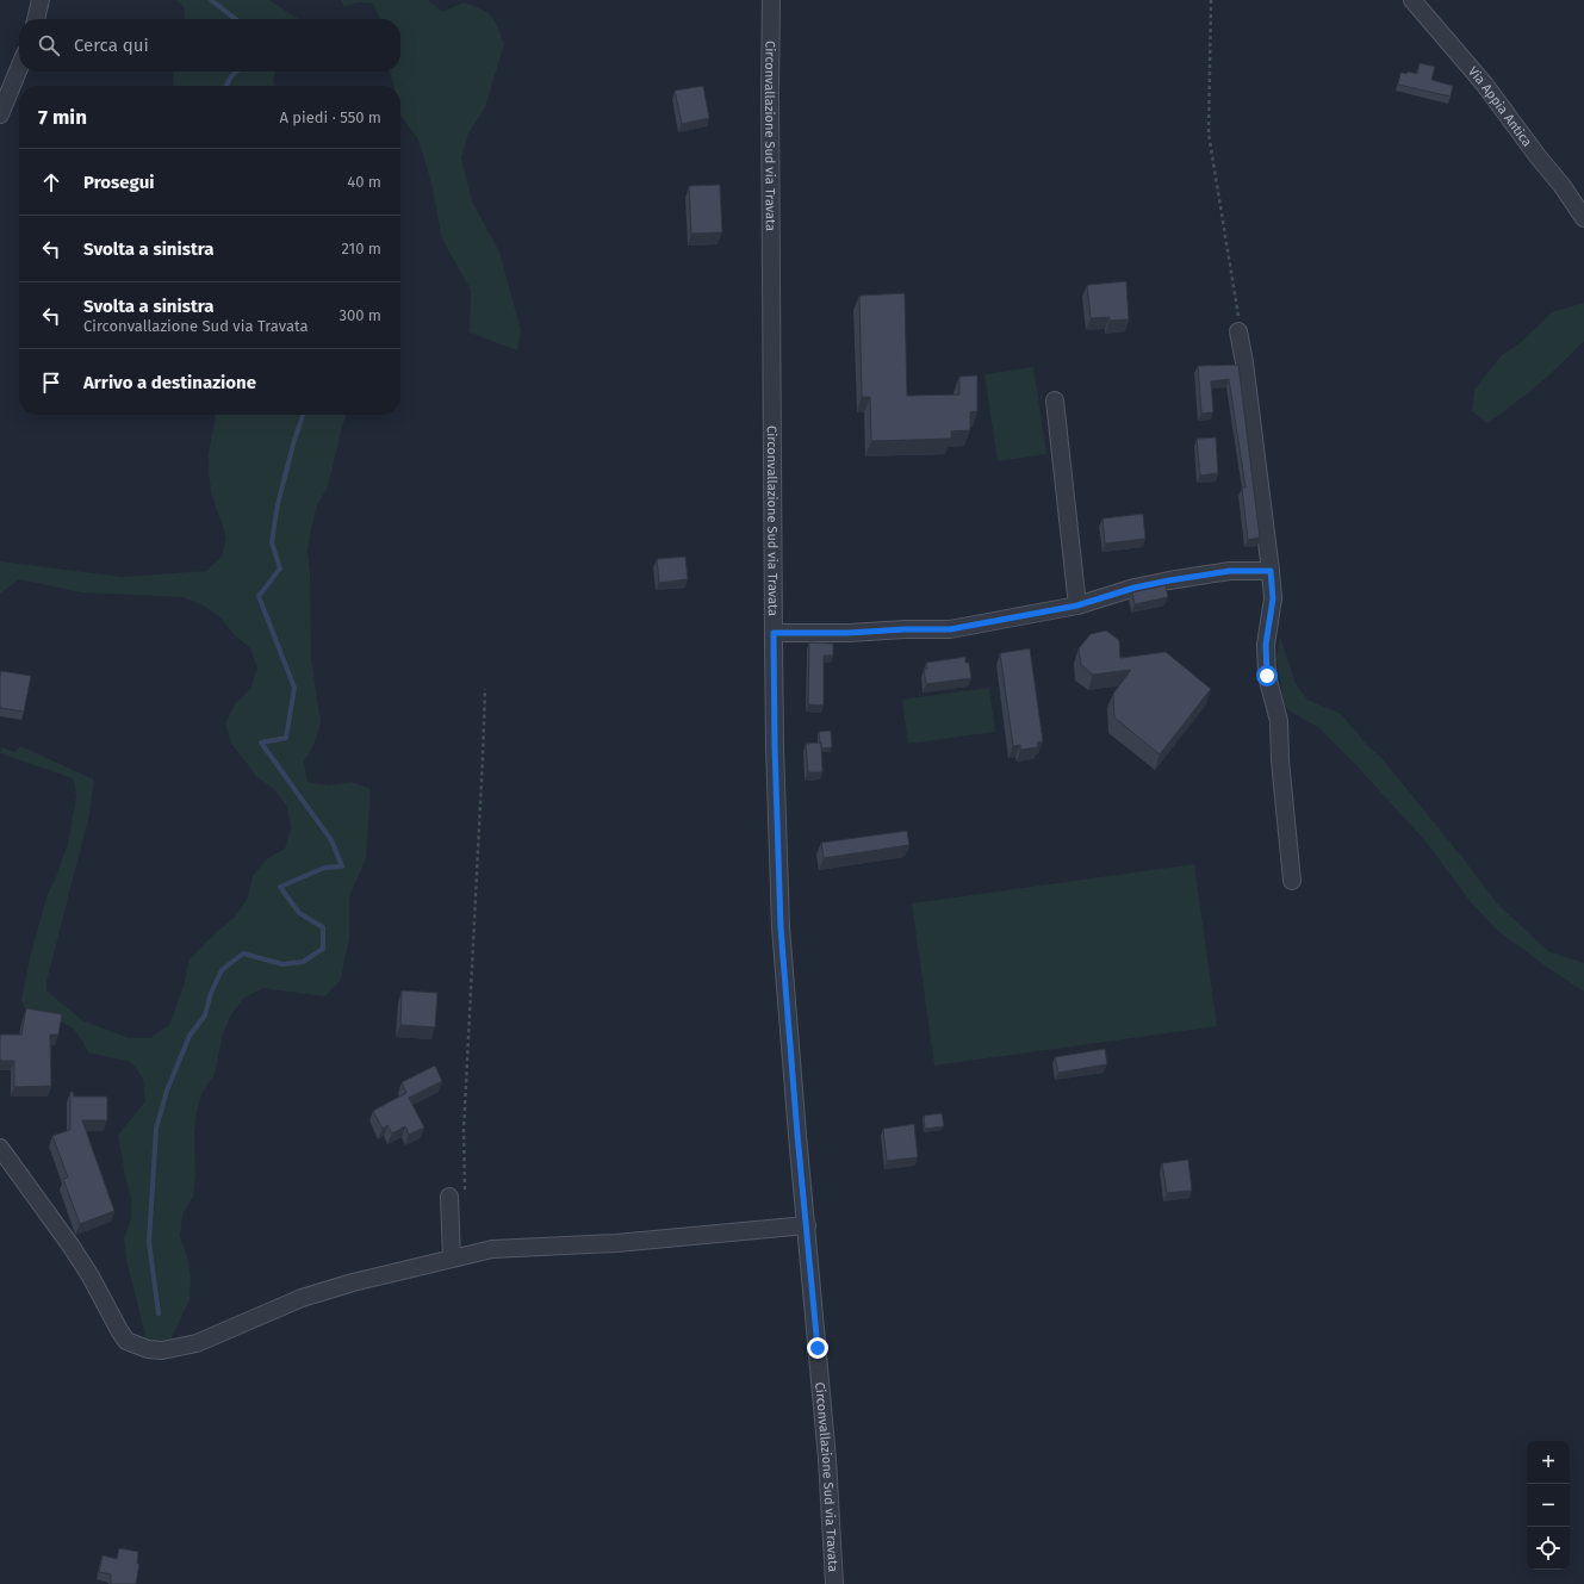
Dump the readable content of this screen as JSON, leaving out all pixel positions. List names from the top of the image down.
{
  "streets": {
    "street": ["Via Appia Antica", "Circonvallazione Sud via Travata"]
  },
  "page": {
    "search": "Cerca qui",
    "heading": ["7 min", "A piedi · 550 m"],
    "list": [
      ["Prosegui", "40 m"],
      ["Svolta a sinistra", "210 m"],
      ["Svolta a sinistra", "Circonvallazione Sud via Travata", "300 m"],
      "Arrivo a destinazione"
    ],
    "map_buttons": ["+", "−"]
  }
}
